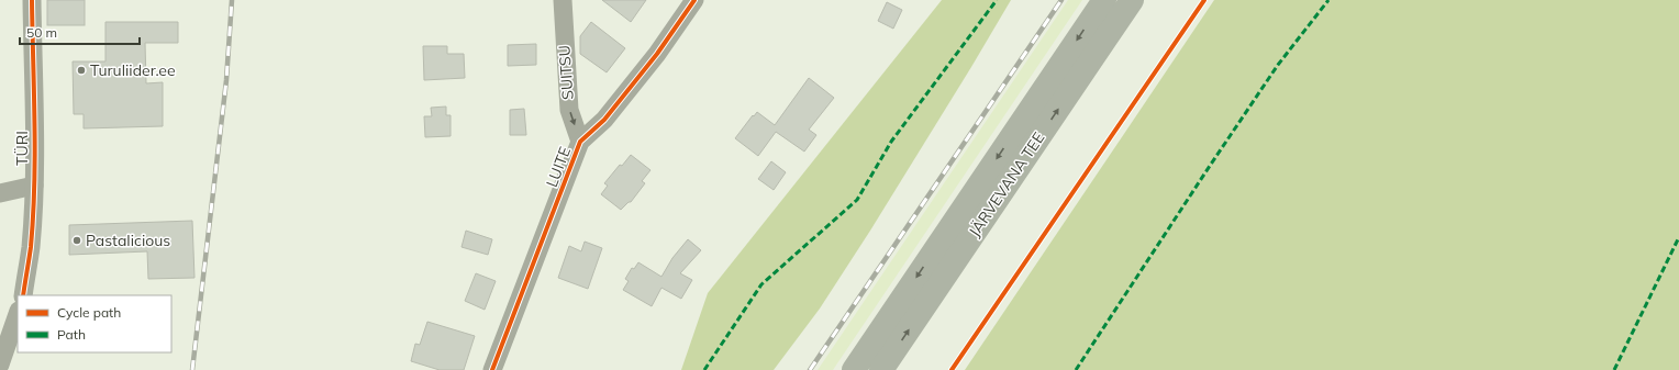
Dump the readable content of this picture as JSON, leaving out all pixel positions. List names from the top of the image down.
{
  "streets": {
    "highway": ["JÄRVEVANA TEE"],
    "street": ["SUITSU", "TÜRI", "LUITE"]
  },
  "crossings": [
    ["SUITSU", "LUITE"]
  ],
  "one_way": ["SUITSU"],
  "places": ["Turuliider.ee", "Pastalicious"],
  "legend": ["Cycle path", "Path"],
  "scale_bar": "50 m"
}
